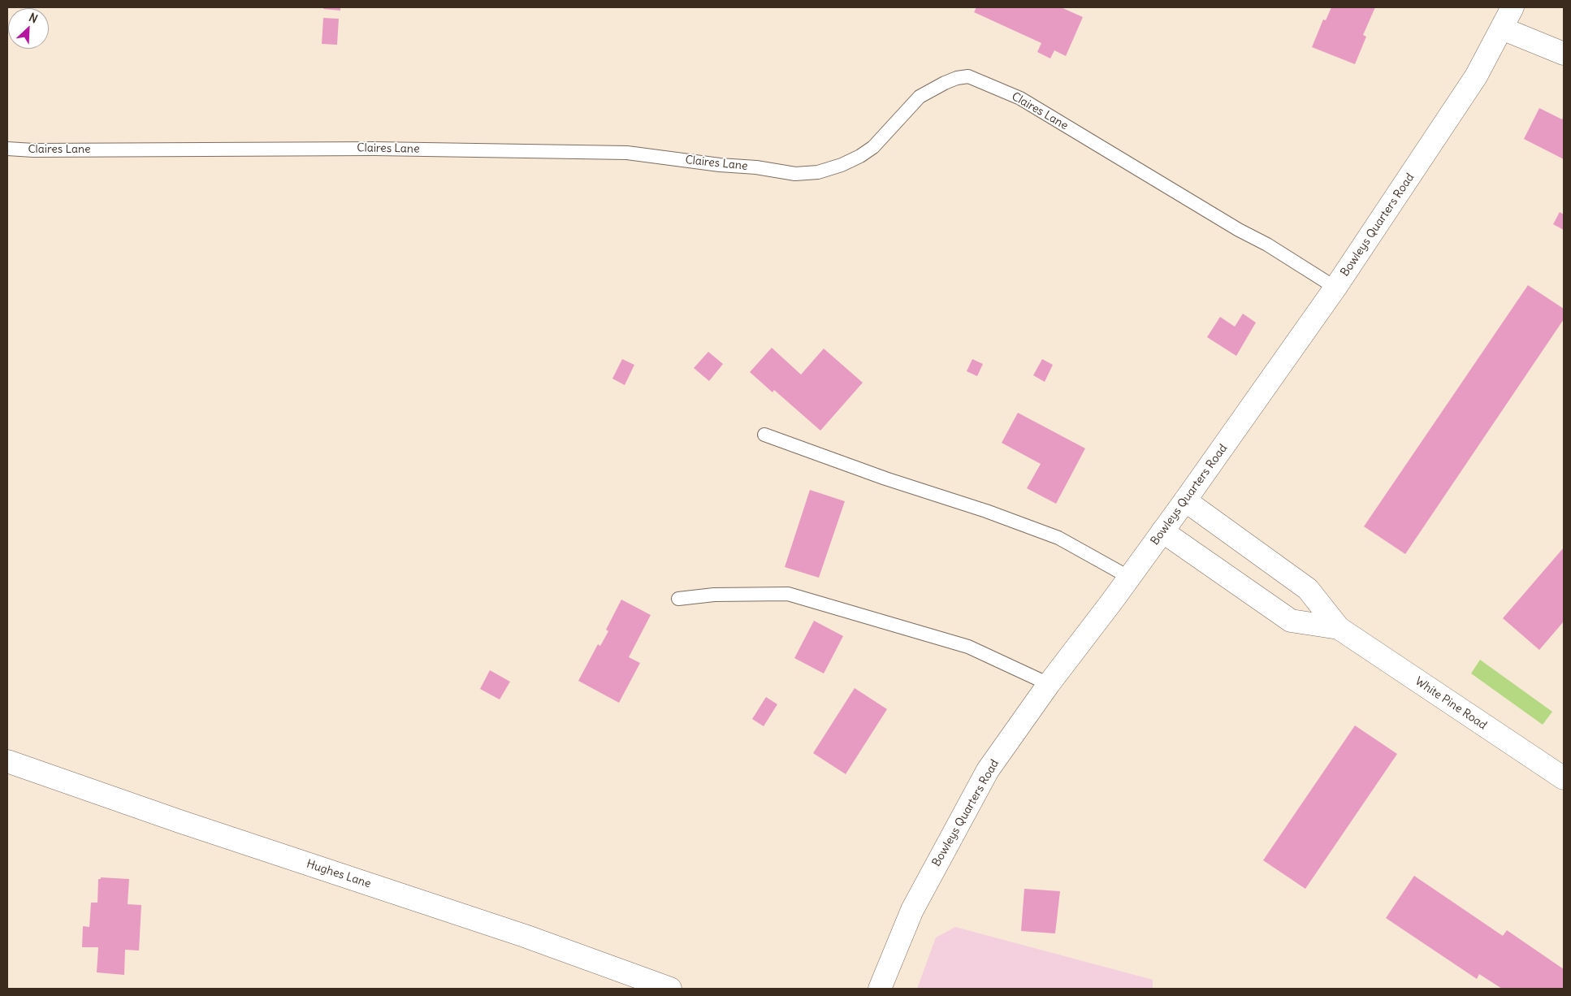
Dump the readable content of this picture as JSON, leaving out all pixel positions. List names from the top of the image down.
{
  "streets": {
    "street": ["Bowleys Quarters Road", "White Pine Road", "Hughes Lane"],
    "lane": ["Claires Lane"]
  },
  "crossings": [
    ["Claires Lane", "Bowleys Quarters Road"],
    ["Bowleys Quarters Road", "White Pine Road"]
  ],
  "north": "top right"
}
